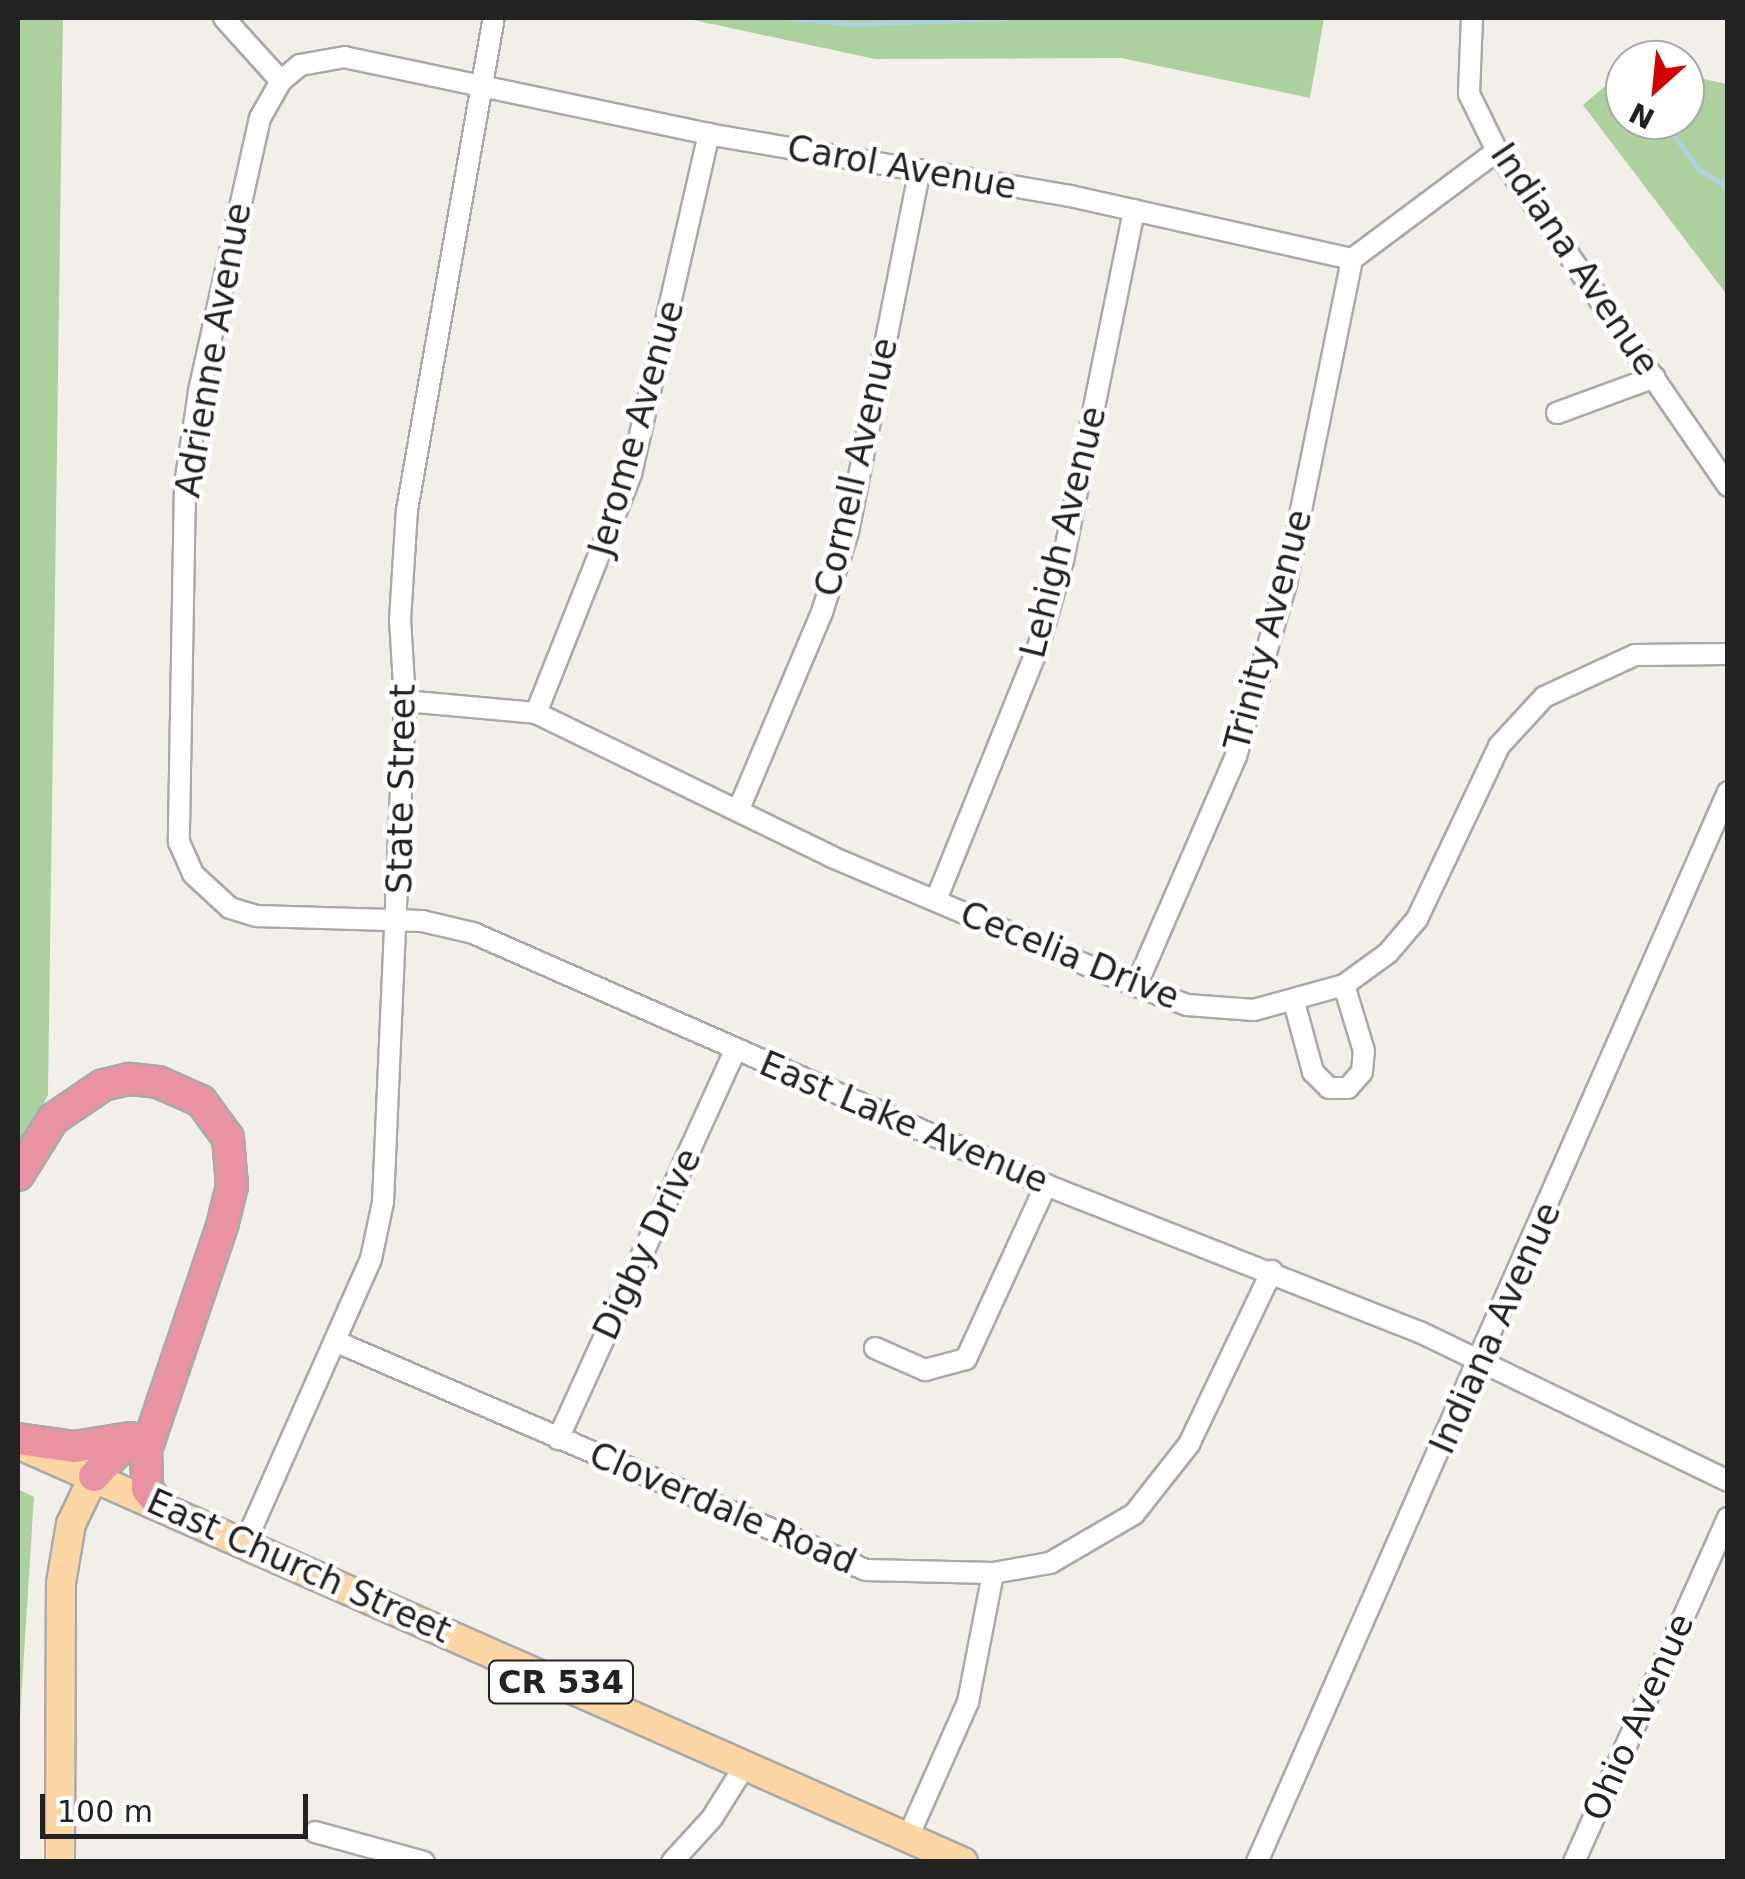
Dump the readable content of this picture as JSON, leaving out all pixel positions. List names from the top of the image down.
{
  "streets": {
    "main road": ["East Church Street", "CR 534"],
    "street": [
      "Carol Avenue",
      "Indiana Avenue",
      "Adrienne Avenue",
      "Jerome Avenue",
      "Cornell Avenue",
      "Lehigh Avenue",
      "Trinity Avenue",
      "State Street",
      "Cecelia Drive",
      "East Lake Avenue",
      "Digby Drive",
      "Cloverdale Road",
      "Ohio Avenue"
    ]
  },
  "crossings": [
    ["Carol Avenue", "Adrienne Avenue"],
    ["Carol Avenue", "Jerome Avenue"],
    ["Carol Avenue", "Cornell Avenue"],
    ["Carol Avenue", "Lehigh Avenue"],
    ["Carol Avenue", "Trinity Avenue"],
    ["Carol Avenue", "State Street"],
    ["Indiana Avenue", "East Lake Avenue"],
    ["Adrienne Avenue", "East Lake Avenue"],
    ["Jerome Avenue", "Cecelia Drive"],
    ["Cornell Avenue", "Cecelia Drive"],
    ["Lehigh Avenue", "Cecelia Drive"],
    ["Trinity Avenue", "Cecelia Drive"],
    ["State Street", "Cecelia Drive"],
    ["State Street", "East Lake Avenue"],
    ["State Street", "Cloverdale Road"],
    ["State Street", "East Church Street"],
    ["East Lake Avenue", "Digby Drive"],
    ["East Lake Avenue", "Cloverdale Road"],
    ["Digby Drive", "Cloverdale Road"]
  ],
  "scale_bar": "100 m",
  "north": "bottom left"
}
